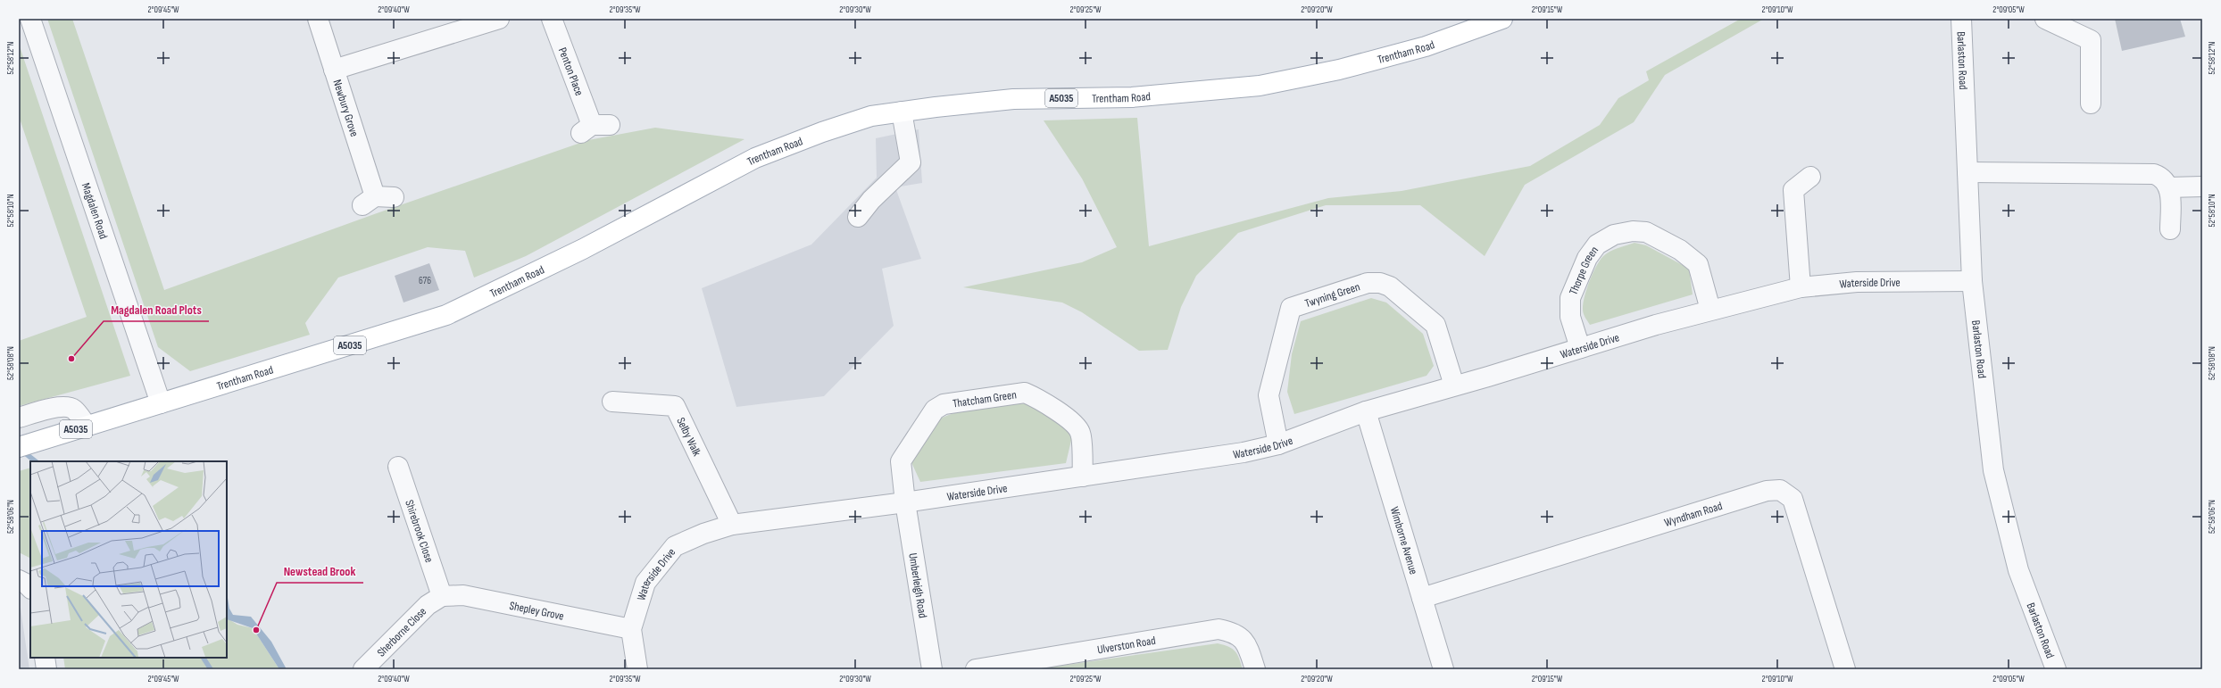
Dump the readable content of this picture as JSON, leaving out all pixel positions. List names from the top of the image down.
{
  "streets": {
    "main road": ["Trentham Road", "A5035"],
    "street": [
      "Barlaston Road",
      "Penton Place",
      "Newbury Grove",
      "Magdalen Road",
      "Thorpe Green",
      "Waterside Drive",
      "Twyning Green",
      "Thatcham Green",
      "Selby Walk",
      "Wyndham Road",
      "Shirebrook Close",
      "Wimborne Avenue",
      "Umberleigh Road",
      "Shepley Grove",
      "Sherborne Close",
      "Ulverston Road"
    ]
  },
  "crossings": [
    ["Trentham Road", "Magdalen Road"],
    ["Barlaston Road", "Waterside Drive"],
    ["Thorpe Green", "Waterside Drive"],
    ["Waterside Drive", "Twyning Green"],
    ["Waterside Drive", "Thatcham Green"],
    ["Waterside Drive", "Selby Walk"],
    ["Waterside Drive", "Wimborne Avenue"],
    ["Waterside Drive", "Umberleigh Road"],
    ["Waterside Drive", "Shepley Grove"],
    ["Thatcham Green", "Umberleigh Road"],
    ["Wyndham Road", "Wimborne Avenue"],
    ["Shirebrook Close", "Shepley Grove"],
    ["Shirebrook Close", "Sherborne Close"],
    ["Shepley Grove", "Sherborne Close"]
  ],
  "places": ["Magdalen Road Plots", "Newstead Brook"],
  "house_numbers": ["676"],
  "coordinates": [
    "2°09'45\"W",
    "2°09'40\"W",
    "2°09'35\"W",
    "2°09'30\"W",
    "2°09'25\"W",
    "2°09'20\"W",
    "2°09'15\"W",
    "2°09'10\"W",
    "2°09'05\"W",
    "52°58'12\"N",
    "52°58'10\"N",
    "52°58'08\"N",
    "52°58'06\"N"
  ]
}
